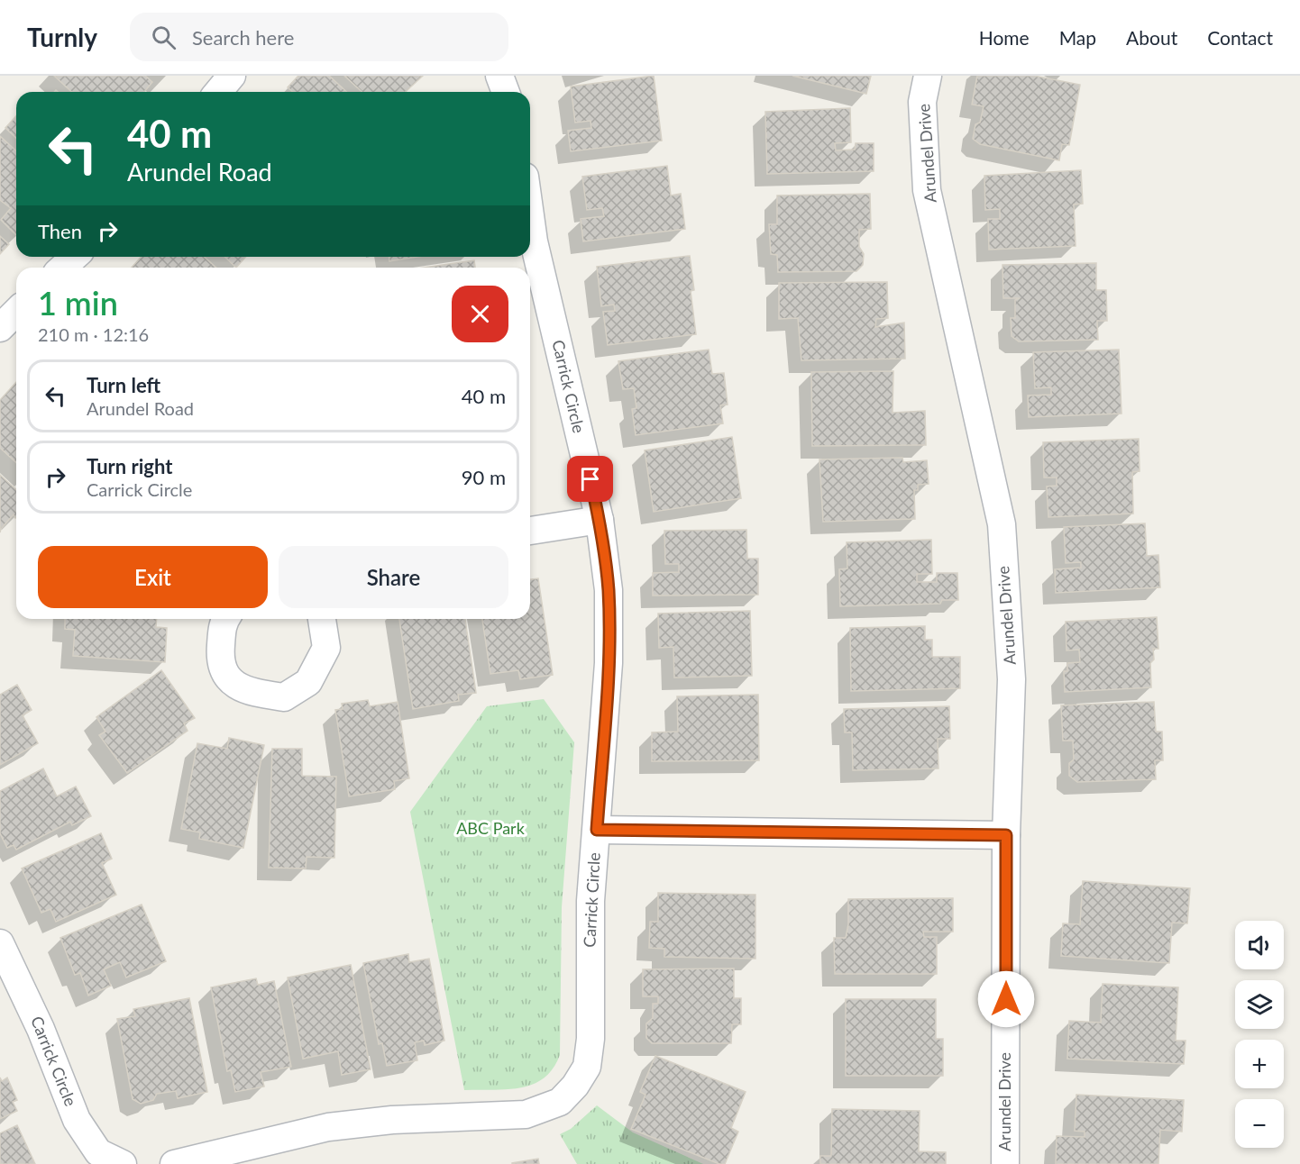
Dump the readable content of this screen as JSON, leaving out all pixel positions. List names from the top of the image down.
{
  "streets": {
    "street": ["Arundel Drive", "Carrick Circle"]
  },
  "parks": ["ABC Park"],
  "page": {
    "header": "Turnly",
    "search": "Search here",
    "nav": [
      "Home",
      "Map",
      "About",
      "Contact"
    ],
    "turn": ["40 m", "Arundel Road"],
    "then": "Then",
    "heading": ["1 min", "210 m · 12:16"],
    "list": [
      {
        "name": "Turn left",
        "note": "Arundel Road",
        "value": "40 m"
      },
      {
        "name": "Turn right",
        "note": "Carrick Circle",
        "value": "90 m"
      }
    ],
    "buttons": ["Exit", "Share"],
    "map_buttons": ["+", "−"]
  }
}
